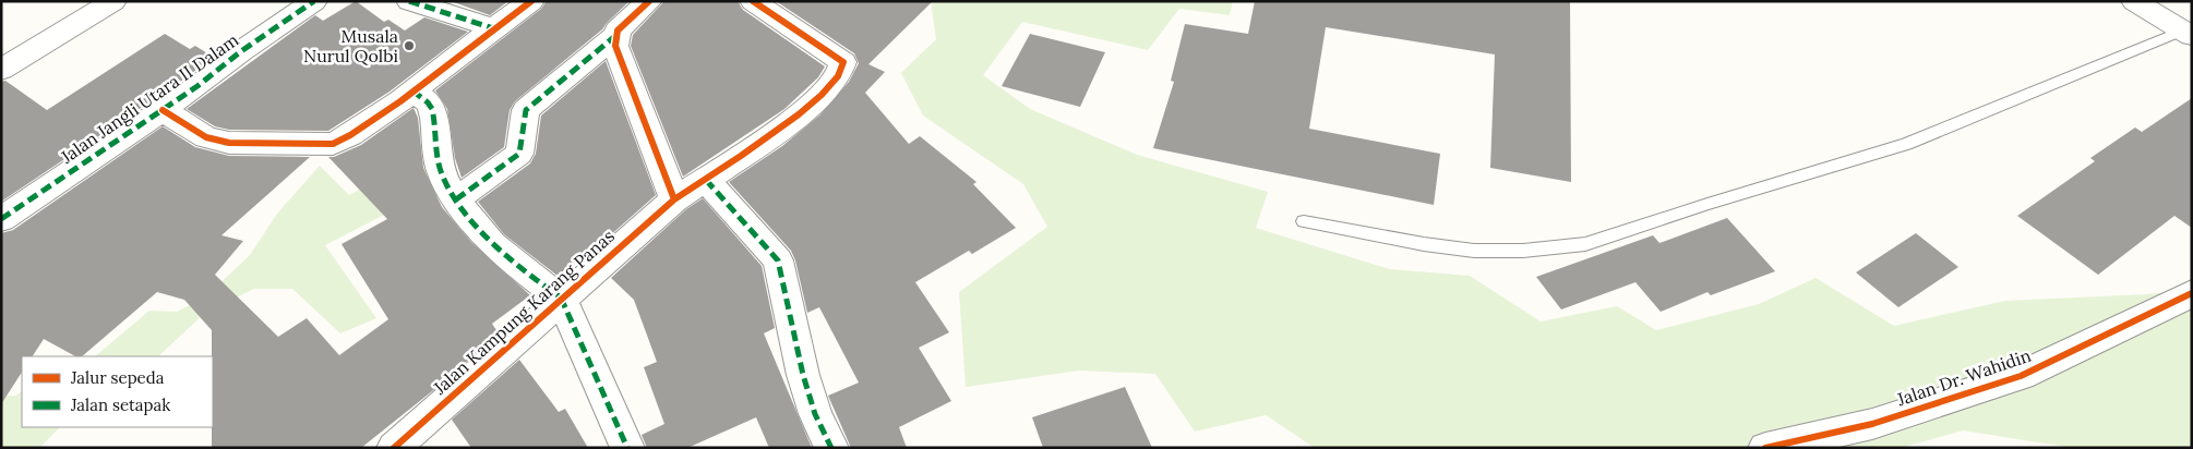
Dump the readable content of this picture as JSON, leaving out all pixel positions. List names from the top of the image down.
{
  "streets": {
    "street": ["Jalan Jangli Utara II Dalam", "Jalan Kampung Karang Panas", "Jalan Dr. Wahidin"]
  },
  "places": ["Musala Nurul Qolbi"],
  "legend": ["Jalur sepeda", "Jalan setapak"]
}
